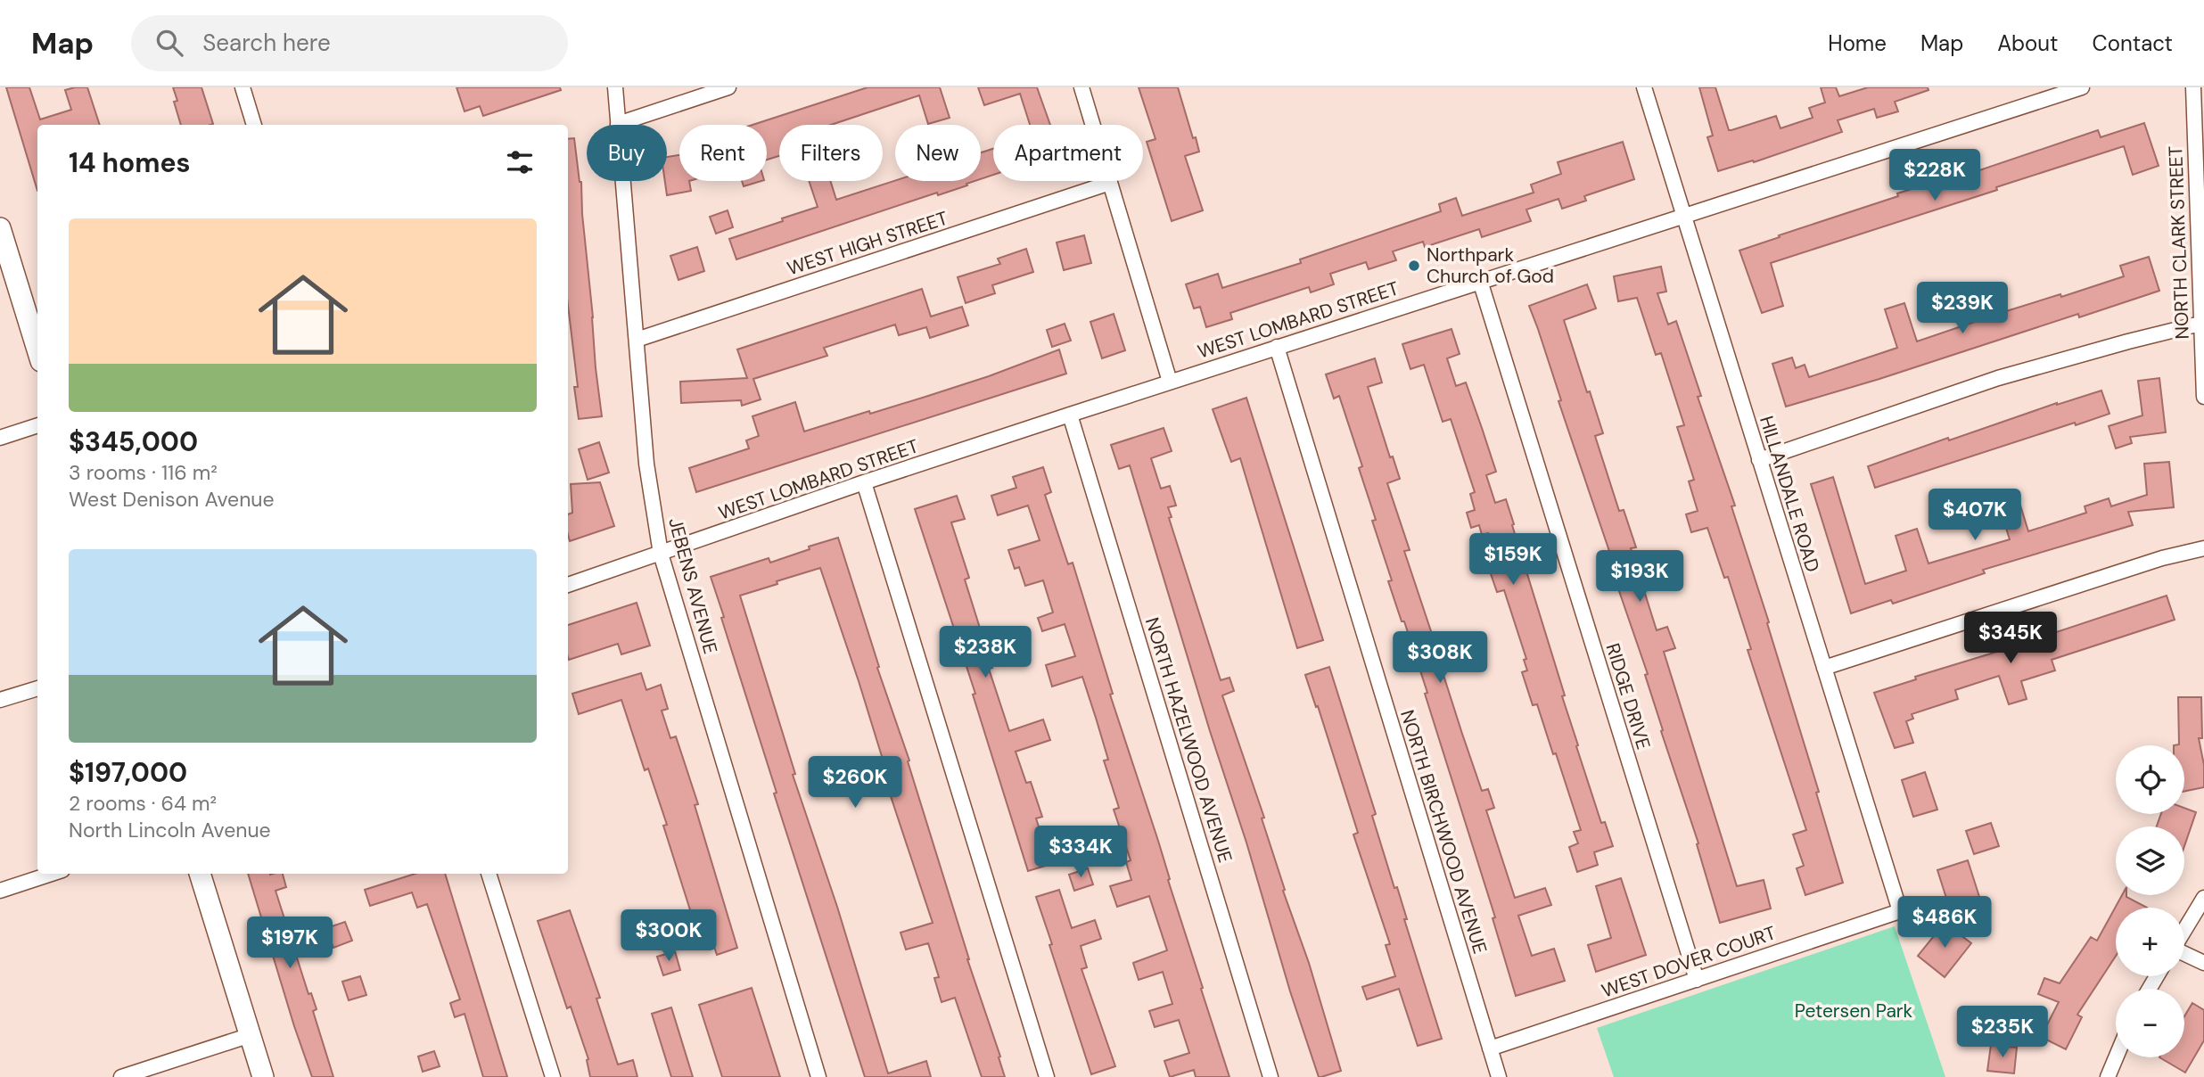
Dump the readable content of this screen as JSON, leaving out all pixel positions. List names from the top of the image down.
{
  "streets": {
    "street": [
      "NORTH CLARK STREET",
      "WEST HIGH STREET",
      "WEST LOMBARD STREET",
      "HILLANDALE ROAD",
      "JEBENS AVENUE",
      "RIDGE DRIVE",
      "NORTH HAZELWOOD AVENUE",
      "NORTH BIRCHWOOD AVENUE",
      "WEST DOVER COURT"
    ]
  },
  "crossings": [
    ["WEST HIGH STREET", "JEBENS AVENUE"],
    ["WEST LOMBARD STREET", "HILLANDALE ROAD"],
    ["WEST LOMBARD STREET", "JEBENS AVENUE"],
    ["WEST LOMBARD STREET", "RIDGE DRIVE"],
    ["WEST LOMBARD STREET", "NORTH HAZELWOOD AVENUE"],
    ["WEST LOMBARD STREET", "NORTH BIRCHWOOD AVENUE"],
    ["HILLANDALE ROAD", "WEST DOVER COURT"],
    ["RIDGE DRIVE", "WEST DOVER COURT"],
    ["NORTH BIRCHWOOD AVENUE", "WEST DOVER COURT"]
  ],
  "parks": ["Petersen Park"],
  "places": ["Northpark Church of God"],
  "page": {
    "header": "Map",
    "search": "Search here",
    "nav": [
      "Home",
      "Map",
      "About",
      "Contact"
    ],
    "chip": [
      "Buy",
      "Rent",
      "Filters",
      "New",
      "Apartment"
    ],
    "heading": "14 homes",
    "price": [
      "$228K",
      "$239K",
      "$407K",
      "$159K",
      "$193K",
      "$345K",
      "$238K",
      "$308K",
      "$260K",
      "$334K",
      "$486K",
      "$300K",
      "$197K",
      "$235K"
    ],
    "list": [
      {
        "name": "$345,000",
        "note": "3 rooms · 116 m² · West Denison Avenue"
      },
      {
        "name": "$197,000",
        "note": "2 rooms · 64 m² · North Lincoln Avenue"
      }
    ],
    "map_buttons": ["+", "−"]
  }
}
